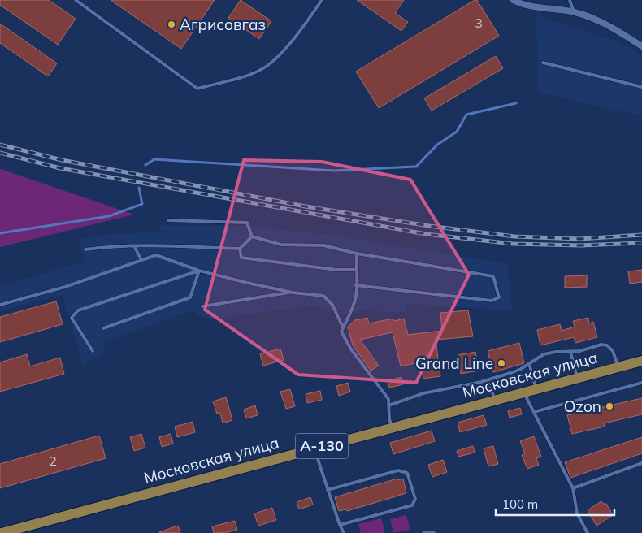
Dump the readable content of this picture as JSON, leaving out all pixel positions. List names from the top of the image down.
{
  "streets": {
    "main road": ["Московская улица", "А-130"]
  },
  "places": ["Агрисовгаз", "Grand Line", "Ozon"],
  "house_numbers": ["3", "2"],
  "scale_bar": "100 m"
}
